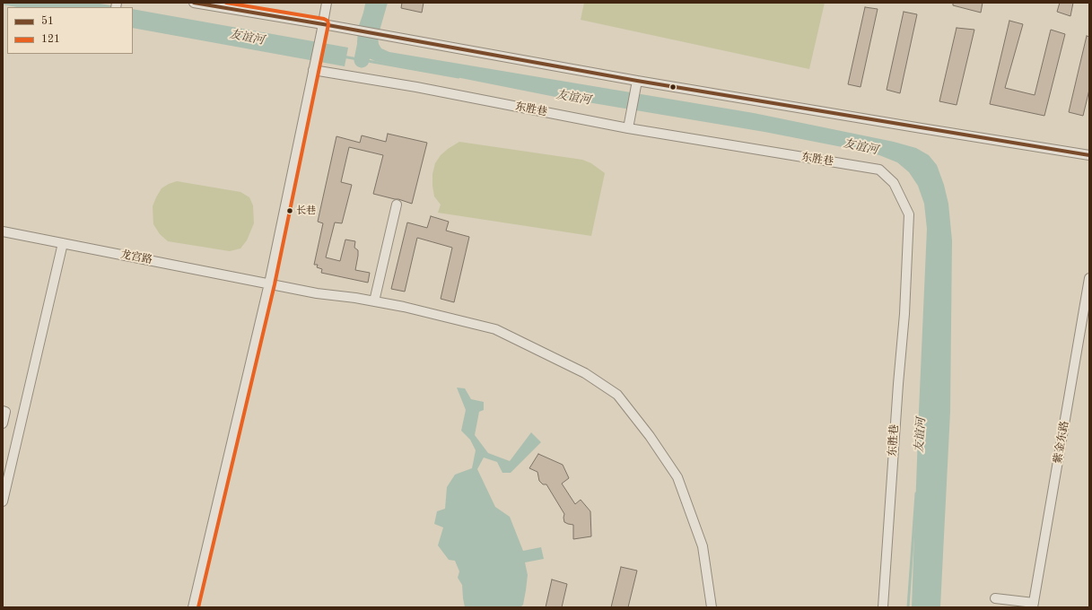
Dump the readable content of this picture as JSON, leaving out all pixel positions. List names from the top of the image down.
{
  "streets": {
    "street": ["东胜巷", "龙宫路", "紫金东路"]
  },
  "water": ["友谊河"],
  "places": ["长巷"],
  "lines": ["transit line 51", "transit line 121"],
  "legend": ["51", "121"]
}
